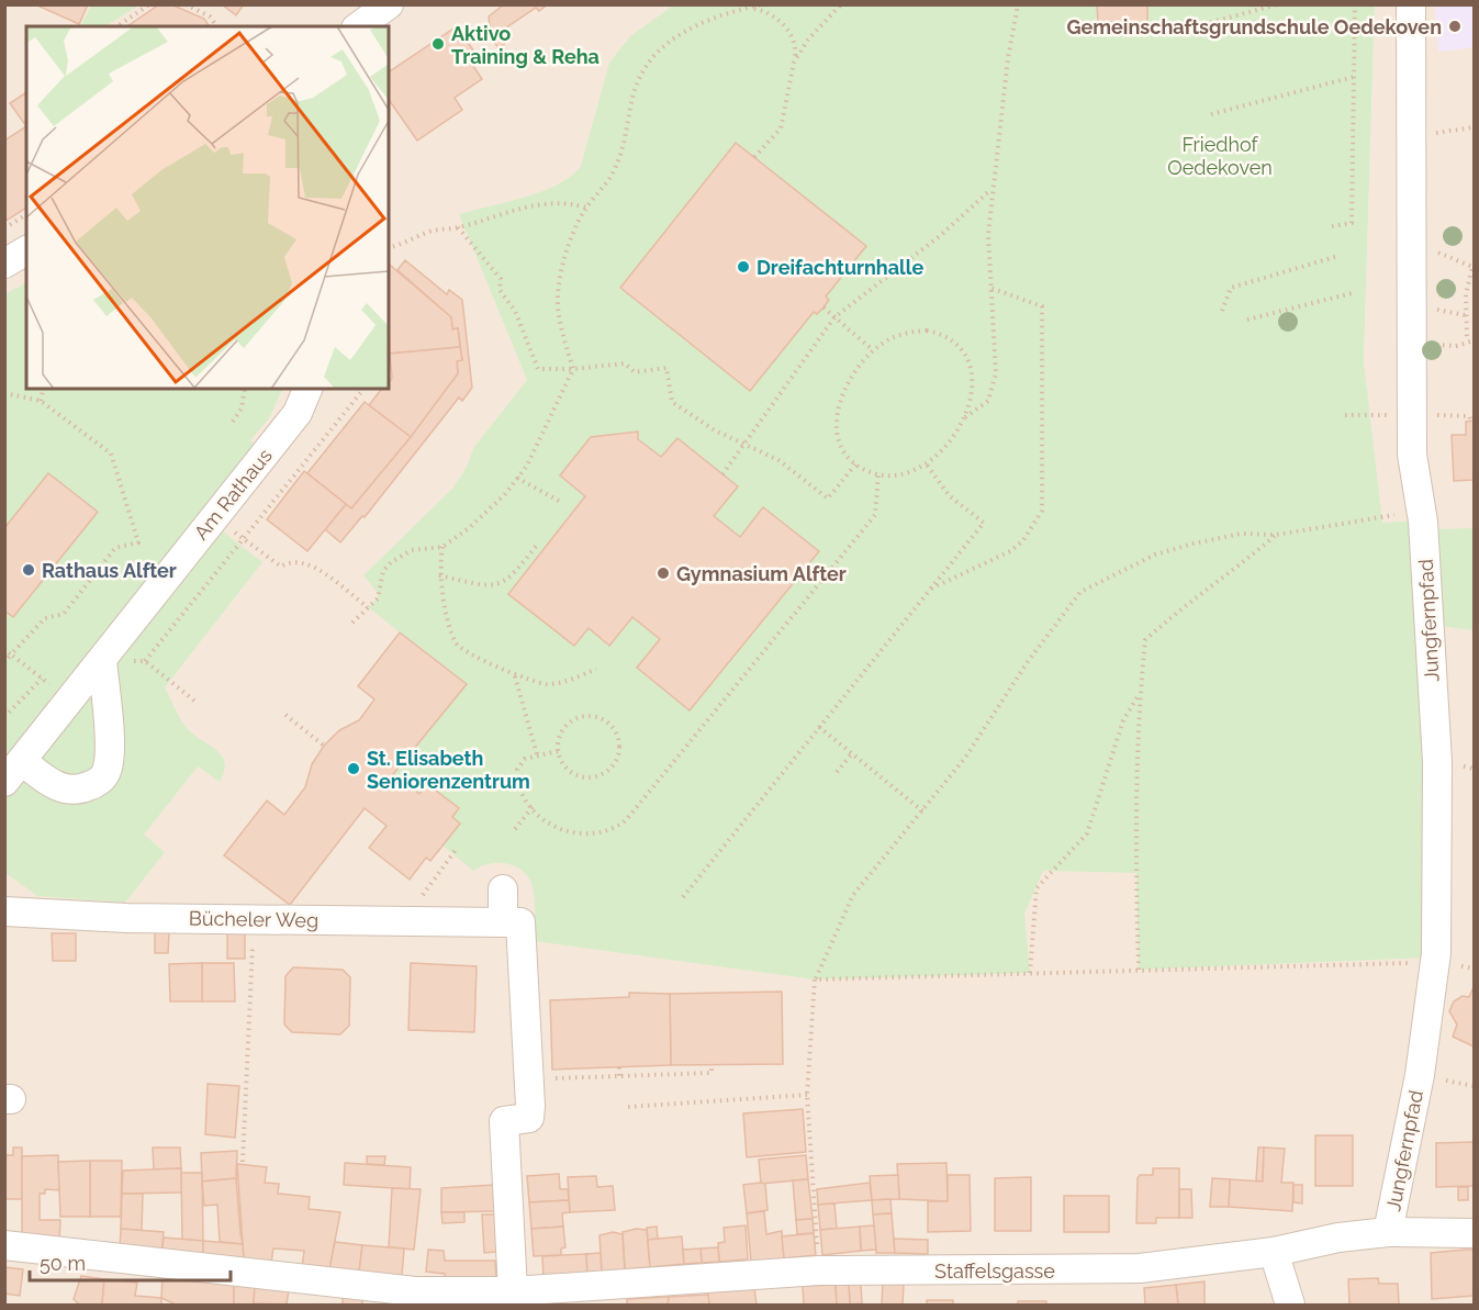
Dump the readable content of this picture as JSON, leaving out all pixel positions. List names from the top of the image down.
{
  "streets": {
    "street": [
      "Am Rathaus",
      "Jungfernpfad",
      "Bücheler Weg",
      "Staffelsgasse"
    ]
  },
  "crossings": [
    ["Jungfernpfad", "Staffelsgasse"]
  ],
  "parks": ["Friedhof Oedekoven"],
  "places": [
    "Gemeinschaftsgrundschule Oedekoven",
    "Aktivo Training & Reha",
    "Dreifachturnhalle",
    "Rathaus Alfter",
    "Gymnasium Alfter",
    "St. Elisabeth Seniorenzentrum"
  ],
  "scale_bar": "50 m"
}
